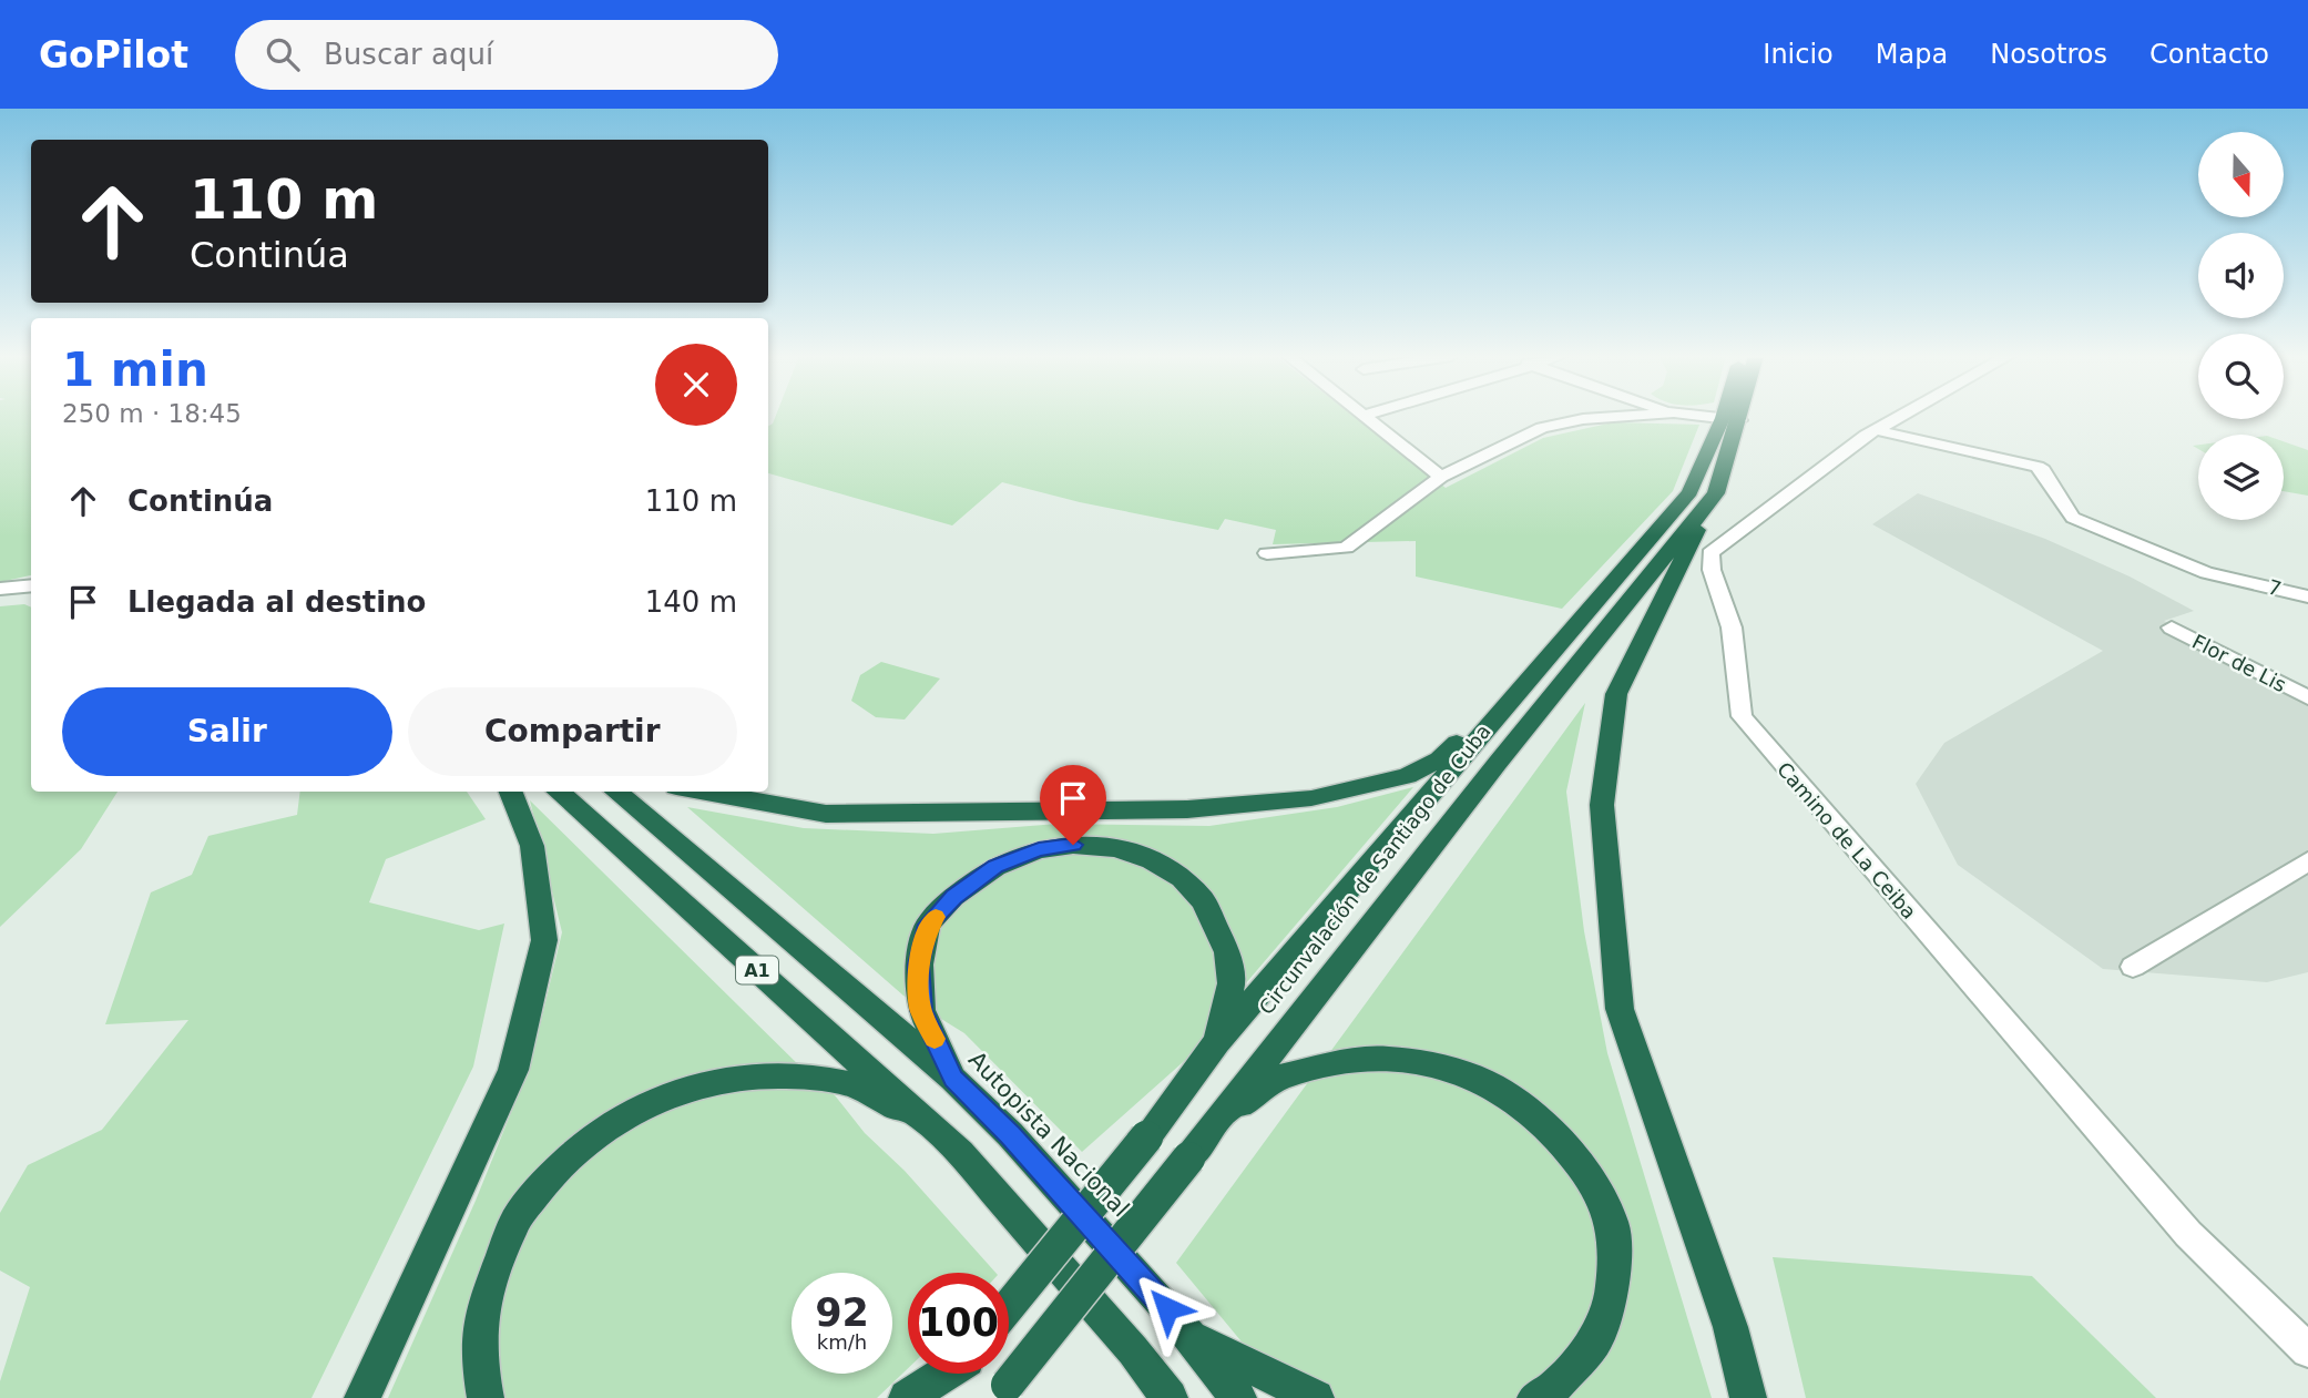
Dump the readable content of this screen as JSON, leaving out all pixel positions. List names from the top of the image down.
{
  "streets": {
    "highway": ["Circunvalación de Santiago de Cuba", "A1", "Autopista Nacional"],
    "street": ["7", "Flor de Lis", "Camino de La Ceiba"]
  },
  "north": "bottom",
  "page": {
    "header": "GoPilot",
    "search": "Buscar aquí",
    "nav": [
      "Inicio",
      "Mapa",
      "Nosotros",
      "Contacto"
    ],
    "turn": ["110 m", "Continúa"],
    "heading": ["1 min", "250 m · 18:45"],
    "list": [
      {
        "name": "Continúa",
        "value": "110 m"
      },
      {
        "name": "Llegada al destino",
        "value": "140 m"
      }
    ],
    "buttons": ["Salir", "Compartir"],
    "speed": "92 km/h",
    "limit": "100"
  }
}
